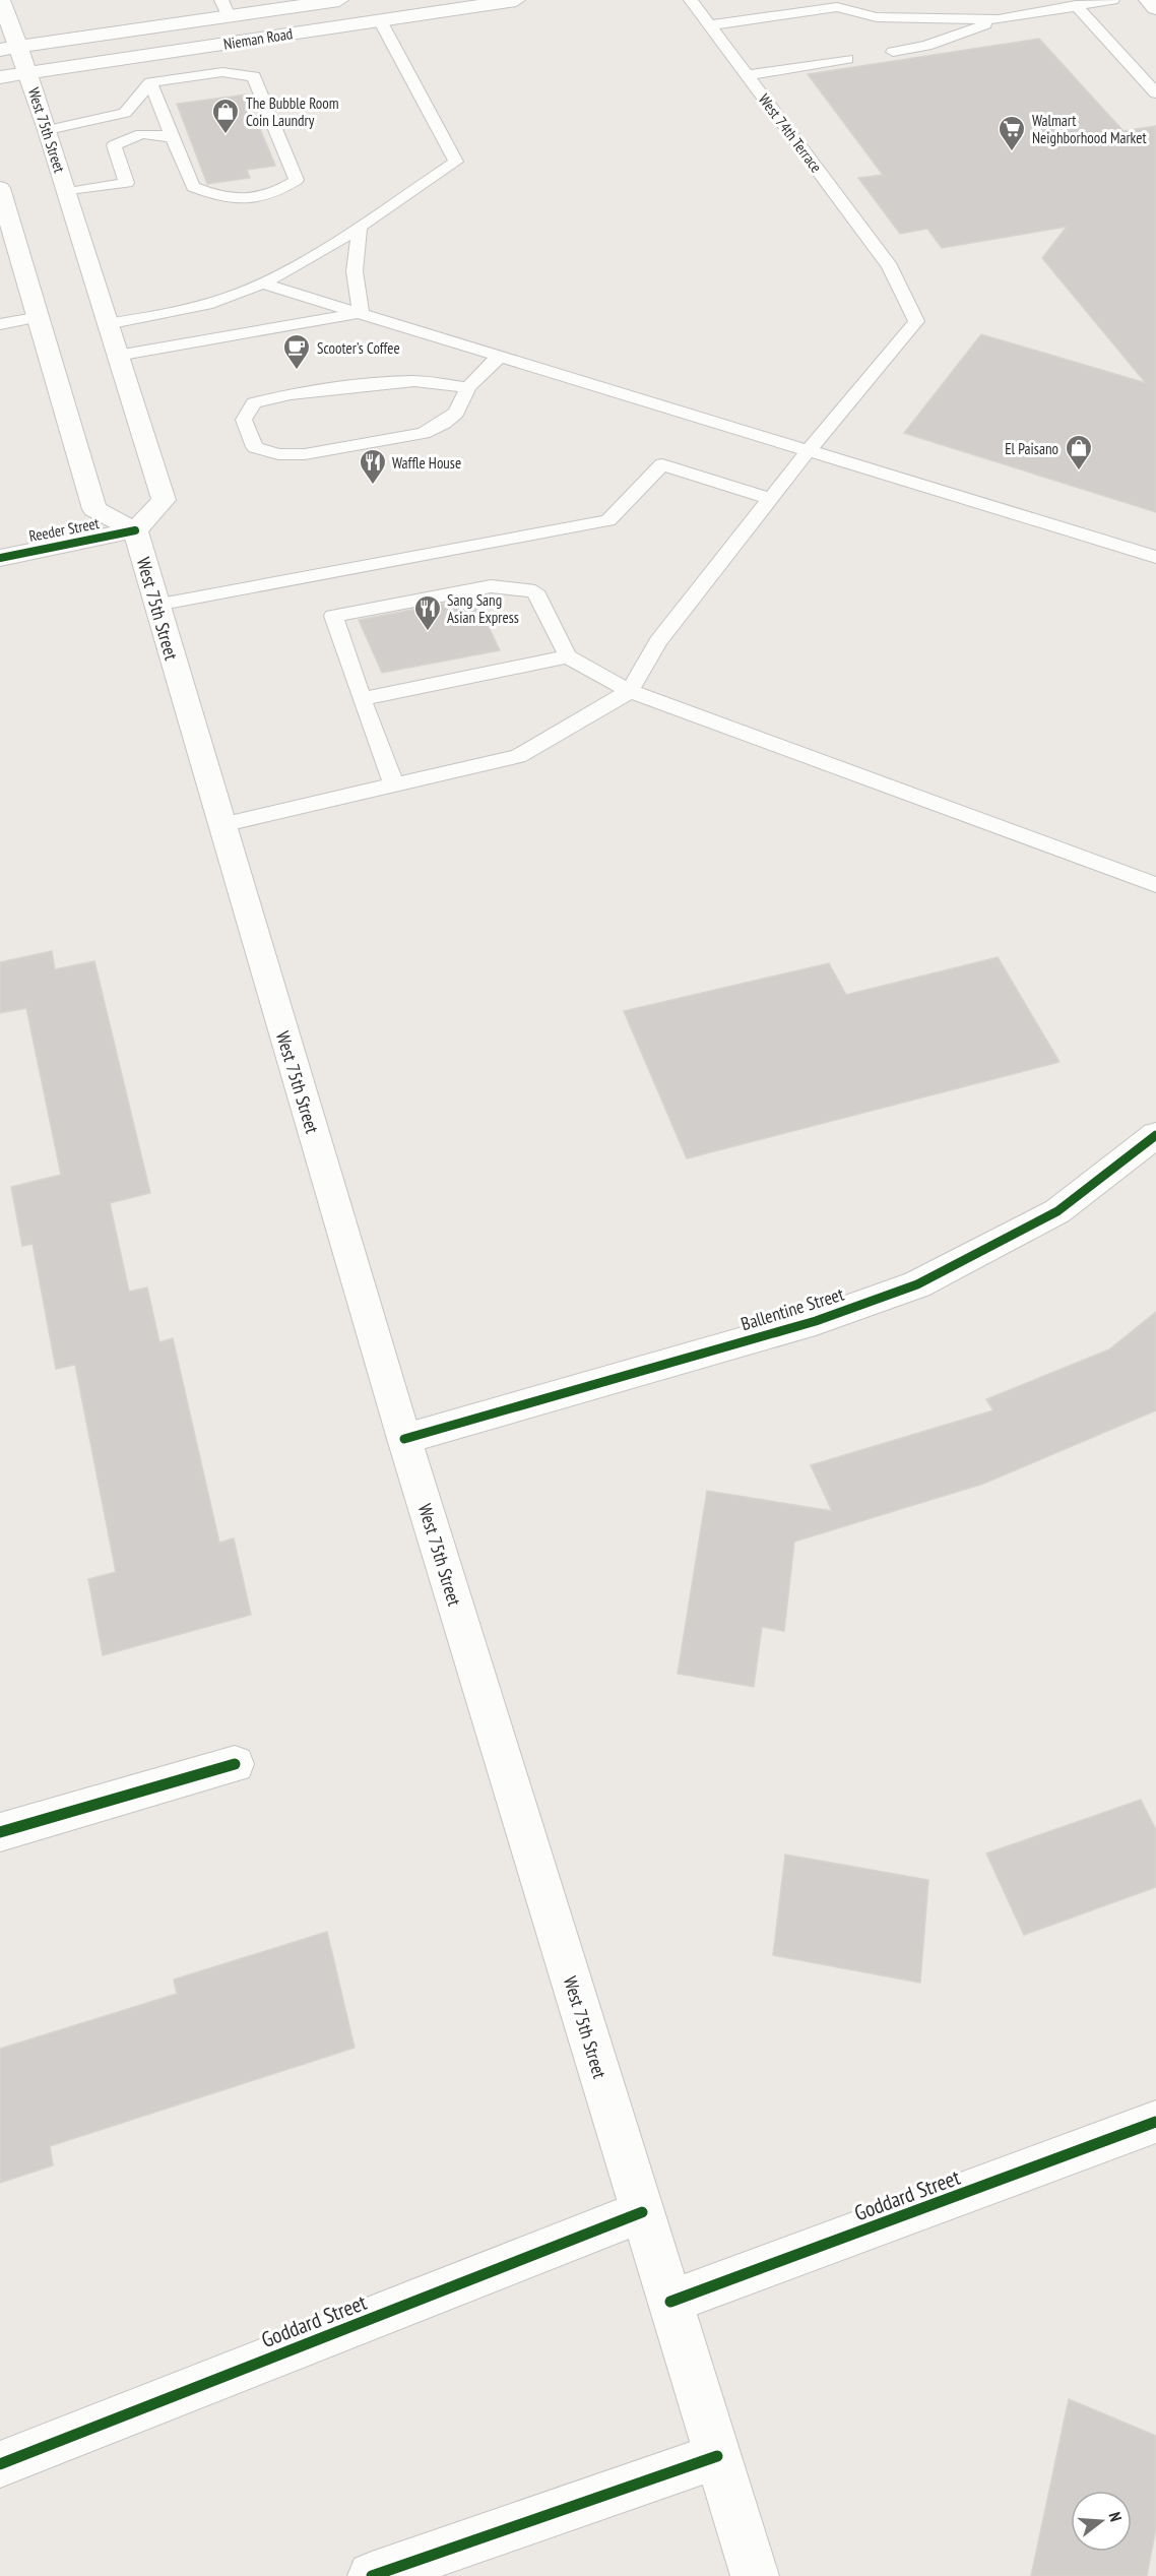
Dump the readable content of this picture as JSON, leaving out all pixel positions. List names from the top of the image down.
{
  "streets": {
    "main road": [
      "Nieman Road",
      "West 75th Street",
      "Reeder Street",
      "Ballentine Street",
      "Goddard Street"
    ],
    "lane": ["West 74th Terrace"]
  },
  "crossings": [
    ["Nieman Road", "West 75th Street"],
    ["West 75th Street", "Reeder Street"],
    ["West 75th Street", "Ballentine Street"],
    ["West 75th Street", "Goddard Street"]
  ],
  "places": {
    "shop": ["The Bubble Room Coin Laundry", "El Paisano"],
    "supermarket": ["Walmart Neighborhood Market"],
    "cafe": ["Scooter's Coffee"],
    "restaurant": ["Waffle House", "Sang Sang Asian Express"]
  },
  "north": "right"
}
